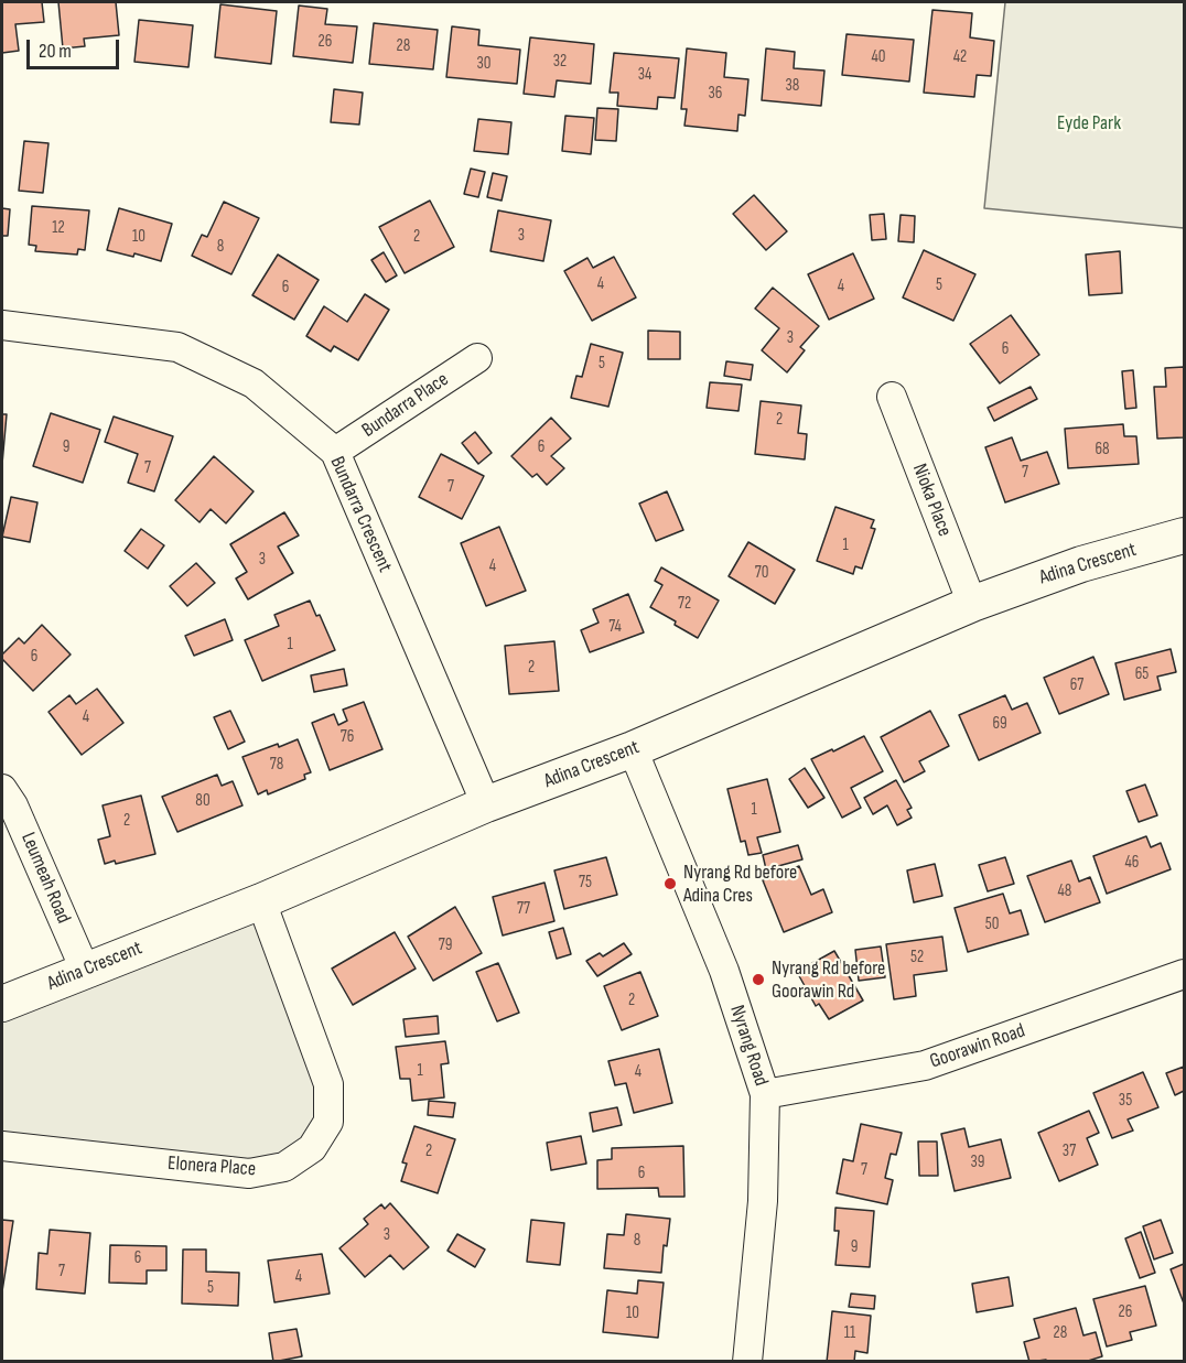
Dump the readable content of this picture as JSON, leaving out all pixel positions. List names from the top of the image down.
{
  "streets": {
    "street": [
      "Bundarra Place",
      "Nioka Place",
      "Bundarra Crescent",
      "Adina Crescent",
      "Leumeah Road",
      "Nyrang Road",
      "Goorawin Road",
      "Elonera Place"
    ]
  },
  "crossings": [
    ["Bundarra Place", "Bundarra Crescent"],
    ["Nioka Place", "Adina Crescent"],
    ["Bundarra Crescent", "Adina Crescent"],
    ["Adina Crescent", "Leumeah Road"],
    ["Adina Crescent", "Nyrang Road"],
    ["Adina Crescent", "Elonera Place"],
    ["Nyrang Road", "Goorawin Road"]
  ],
  "parks": ["Eyde Park"],
  "places": ["Nyrang Rd before Adina Cres", "Nyrang Rd before Goorawin Rd"],
  "house_numbers": [
    "26",
    "28",
    "40",
    "42",
    "32",
    "30",
    "34",
    "38",
    "36",
    "12",
    "3",
    "10",
    "2",
    "8",
    "4",
    "5",
    "4",
    "6",
    "3",
    "6",
    "5",
    "2",
    "9",
    "6",
    "68",
    "7",
    "7",
    "7",
    "1",
    "3",
    "4",
    "70",
    "72",
    "74",
    "1",
    "6",
    "2",
    "65",
    "67",
    "4",
    "69",
    "76",
    "78",
    "80",
    "1",
    "2",
    "46",
    "75",
    "48",
    "77",
    "50",
    "79",
    "52",
    "2",
    "1",
    "4",
    "35",
    "2",
    "37",
    "39",
    "7",
    "6",
    "3",
    "8",
    "9",
    "6",
    "7",
    "4",
    "5",
    "26",
    "10",
    "11",
    "28"
  ],
  "scale_bar": "20 m"
}
